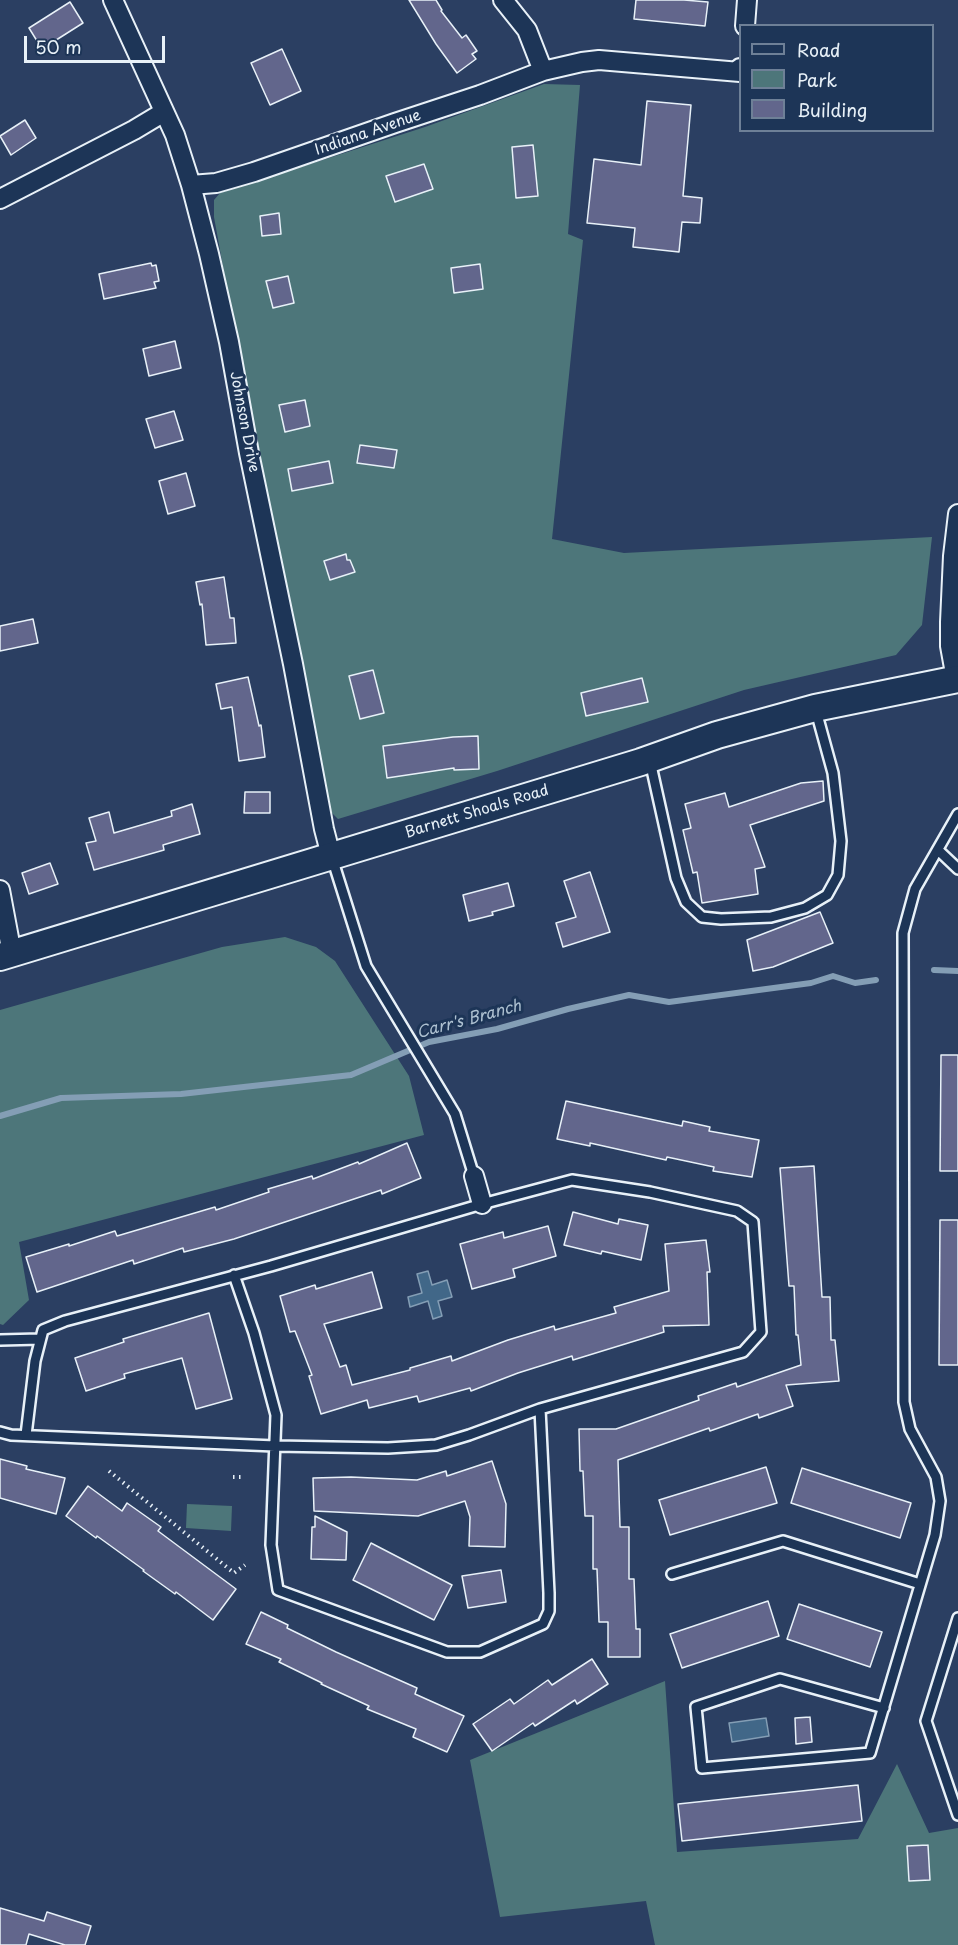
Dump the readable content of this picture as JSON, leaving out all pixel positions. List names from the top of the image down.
{
  "streets": {
    "main road": ["Barnett Shoals Road"],
    "street": ["Indiana Avenue", "Johnson Drive"]
  },
  "crossings": [
    ["Indiana Avenue", "Johnson Drive"],
    ["Johnson Drive", "Barnett Shoals Road"]
  ],
  "water": ["Carr's Branch"],
  "legend": ["Road", "Park", "Building"],
  "scale_bar": "50 m"
}
